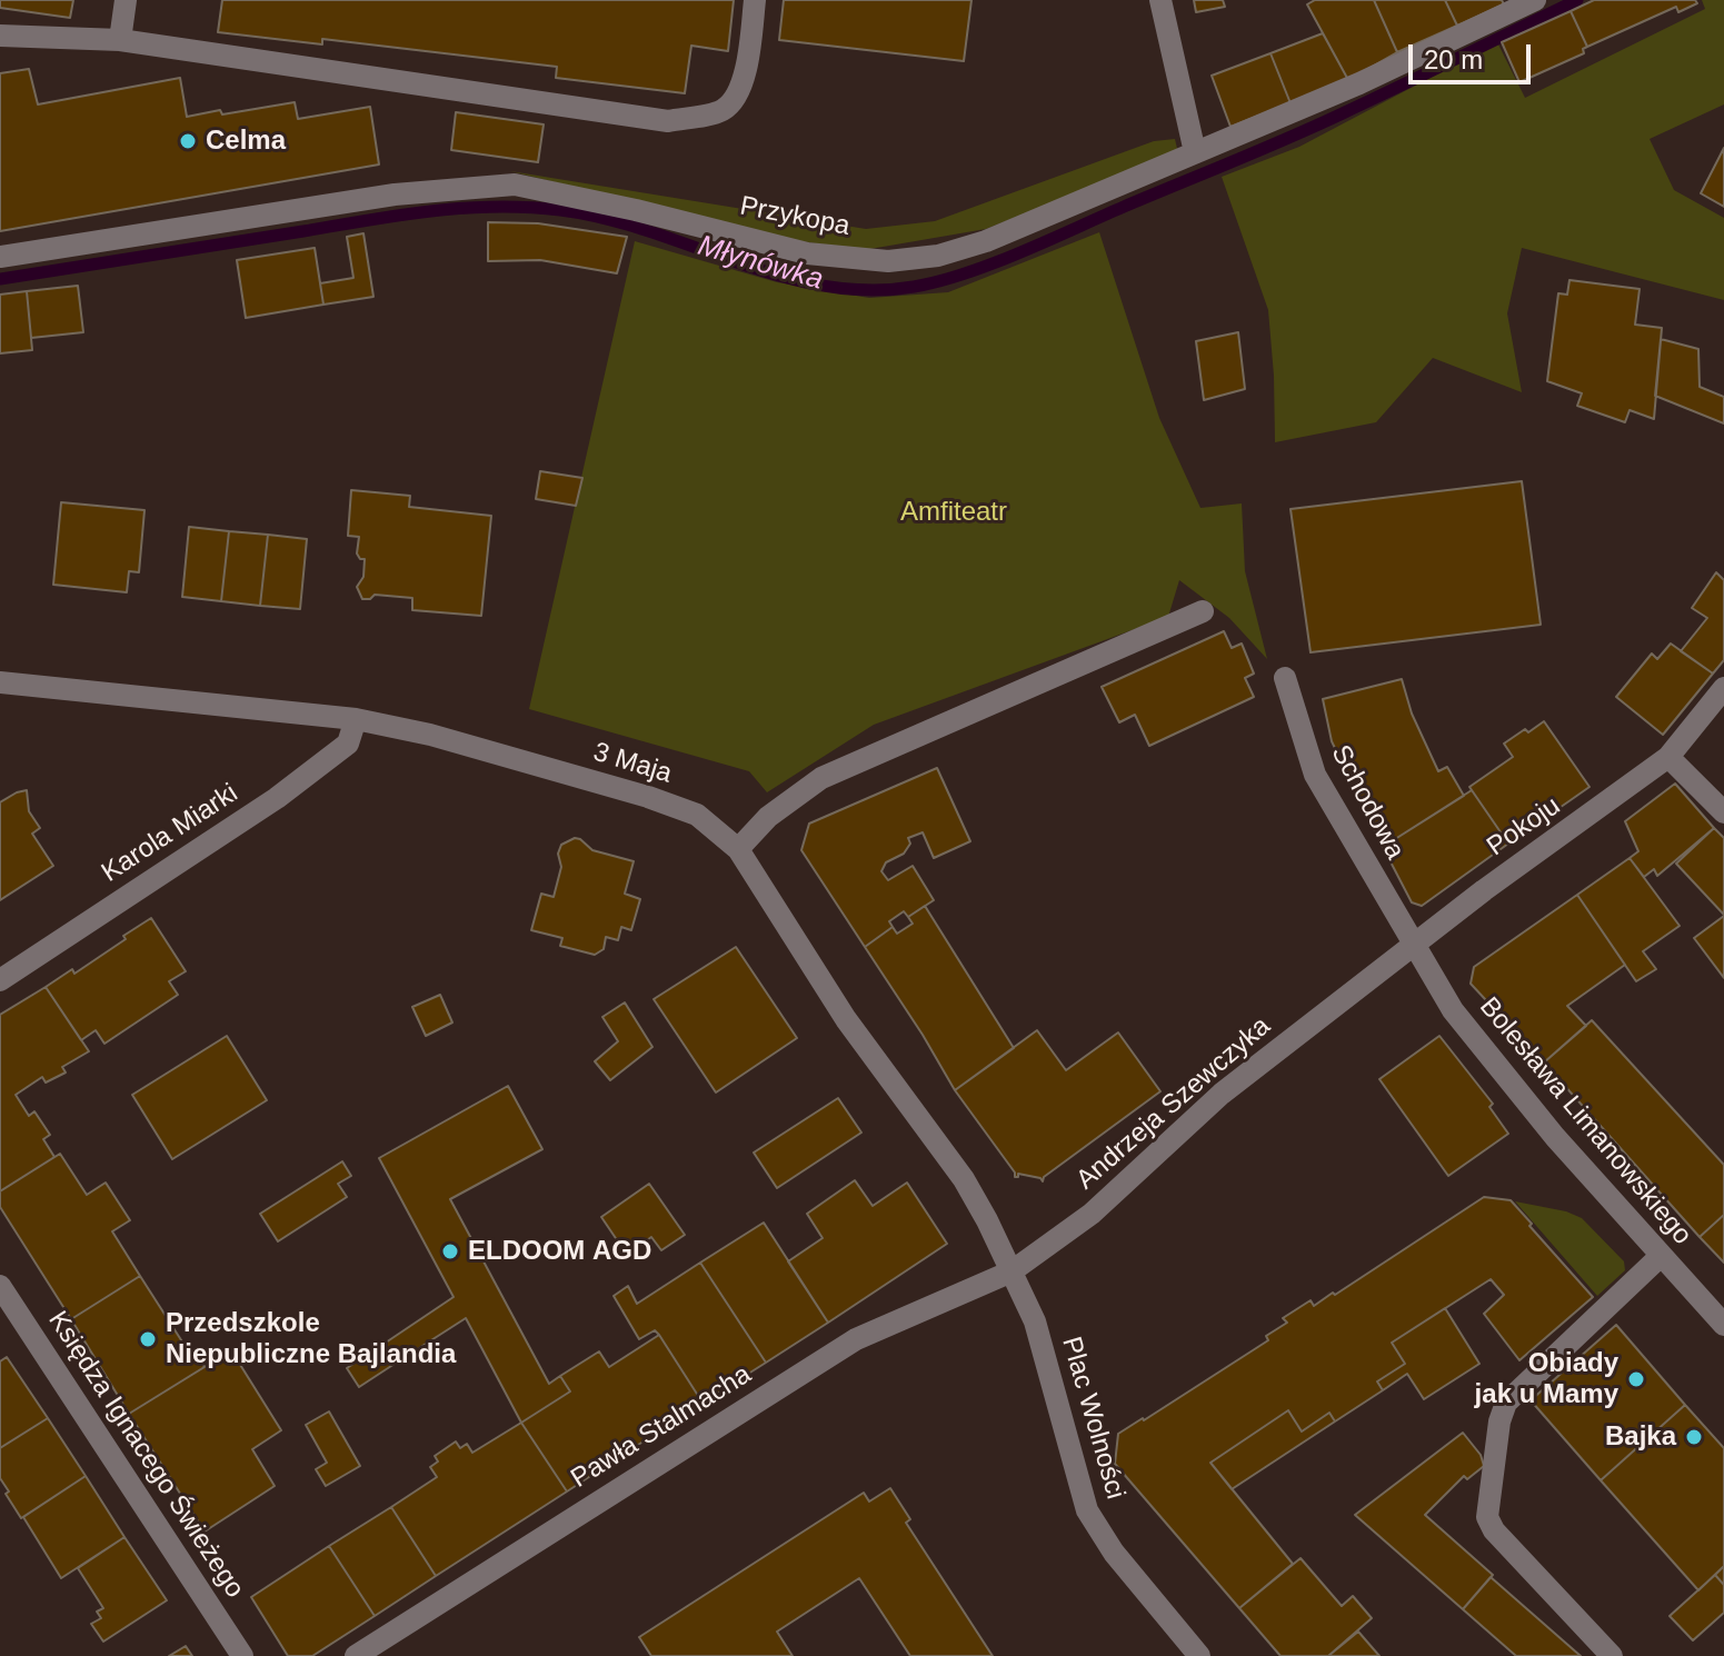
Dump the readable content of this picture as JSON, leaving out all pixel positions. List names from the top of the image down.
{
  "streets": {
    "street": [
      "Przykopa",
      "3 Maja",
      "Schodowa",
      "Pokoju",
      "Karola Miarki",
      "Andrzeja Szewczyka",
      "Bolesława Limanowskiego",
      "Plac Wolności",
      "Pawła Stalmacha",
      "Księdza Ignacego Świeżego"
    ]
  },
  "crossings": [
    ["3 Maja", "Karola Miarki"],
    ["3 Maja", "Andrzeja Szewczyka"],
    ["3 Maja", "Plac Wolności"],
    ["3 Maja", "Pawła Stalmacha"],
    ["Schodowa", "Pokoju"],
    ["Schodowa", "Andrzeja Szewczyka"],
    ["Schodowa", "Bolesława Limanowskiego"],
    ["Pokoju", "Andrzeja Szewczyka"],
    ["Pokoju", "Bolesława Limanowskiego"],
    ["Andrzeja Szewczyka", "Bolesława Limanowskiego"],
    ["Andrzeja Szewczyka", "Plac Wolności"],
    ["Andrzeja Szewczyka", "Pawła Stalmacha"],
    ["Plac Wolności", "Pawła Stalmacha"]
  ],
  "water": ["Młynówka"],
  "parks": ["Amfiteatr"],
  "places": [
    "Celma",
    "ELDOOM AGD",
    "Przedszkole Niepubliczne Bajlandia",
    "Obiady jak u Mamy",
    "Bajka"
  ],
  "scale_bar": "20 m"
}
